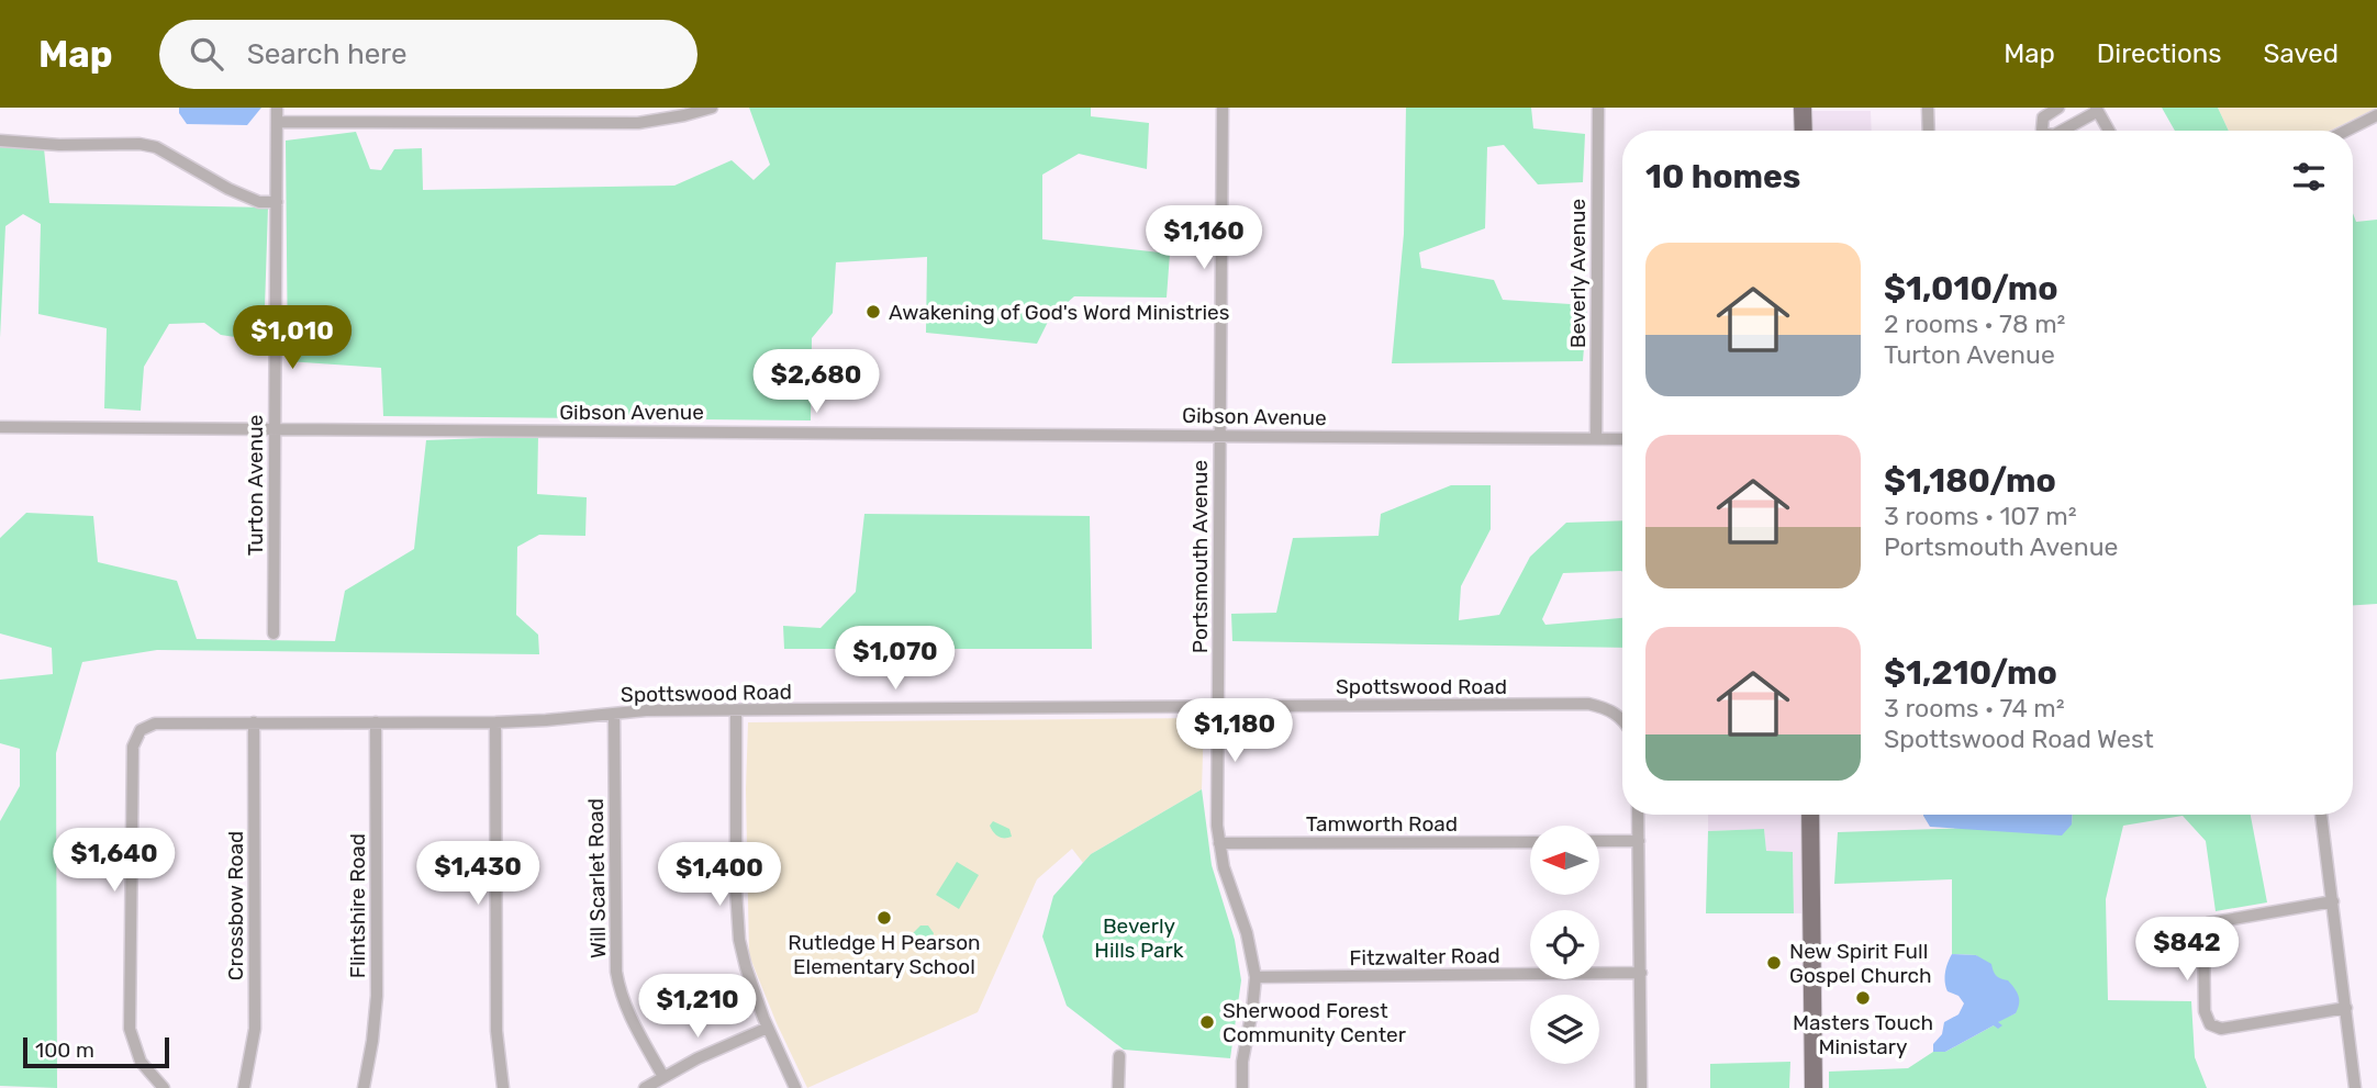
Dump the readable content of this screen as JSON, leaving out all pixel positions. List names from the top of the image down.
{
  "streets": {
    "street": [
      "Beverly Avenue",
      "Gibson Avenue",
      "Turton Avenue",
      "Portsmouth Avenue",
      "Spottswood Road",
      "Tamworth Road",
      "Will Scarlet Road",
      "Crossbow Road",
      "Flintshire Road",
      "Fitzwalter Road"
    ]
  },
  "crossings": [
    ["Beverly Avenue", "Gibson Avenue"],
    ["Gibson Avenue", "Turton Avenue"],
    ["Gibson Avenue", "Portsmouth Avenue"],
    ["Portsmouth Avenue", "Spottswood Road"],
    ["Portsmouth Avenue", "Tamworth Road"],
    ["Portsmouth Avenue", "Fitzwalter Road"],
    ["Spottswood Road", "Will Scarlet Road"],
    ["Spottswood Road", "Crossbow Road"],
    ["Spottswood Road", "Flintshire Road"]
  ],
  "parks": ["Beverly Hills Park"],
  "places": [
    "Awakening of God's Word Ministries",
    "Rutledge H Pearson Elementary School",
    "New Spirit Full Gospel Church",
    "Masters Touch Ministary",
    "Sherwood Forest Community Center"
  ],
  "scale_bar": "100 m",
  "north": "left",
  "page": {
    "header": "Map",
    "search": "Search here",
    "nav": ["Map", "Directions", "Saved"],
    "heading": "10 homes",
    "price": [
      "$1,160",
      "$1,010",
      "$2,680",
      "$1,070",
      "$1,180",
      "$1,640",
      "$1,430",
      "$1,400",
      "$842",
      "$1,210"
    ],
    "list": [
      {
        "name": "$1,010/mo",
        "note": "2 rooms · 78 m² · Turton Avenue"
      },
      {
        "name": "$1,180/mo",
        "note": "3 rooms · 107 m² · Portsmouth Avenue"
      },
      {
        "name": "$1,210/mo",
        "note": "3 rooms · 74 m² · Spottswood Road West"
      }
    ],
    "scale": "100 m"
  }
}
